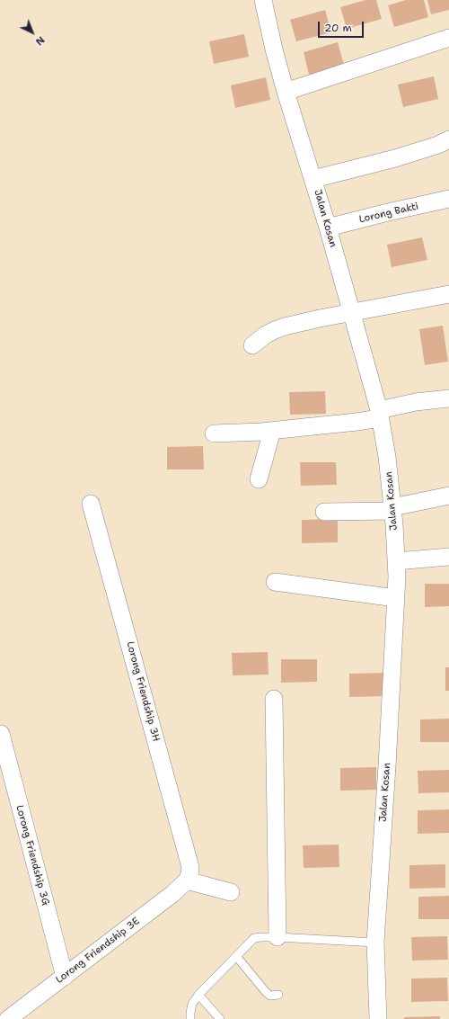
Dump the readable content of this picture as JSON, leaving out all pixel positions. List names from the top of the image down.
{
  "streets": {
    "street": [
      "Lorong Bakti",
      "Jalan Kosan",
      "Lorong Friendship 3H",
      "Lorong Friendship 3G",
      "Lorong Friendship 3E"
    ]
  },
  "crossings": [
    ["Lorong Bakti", "Jalan Kosan"],
    ["Lorong Friendship 3H", "Lorong Friendship 3E"],
    ["Lorong Friendship 3G", "Lorong Friendship 3E"]
  ],
  "scale_bar": "20 m",
  "north": "bottom right"
}
